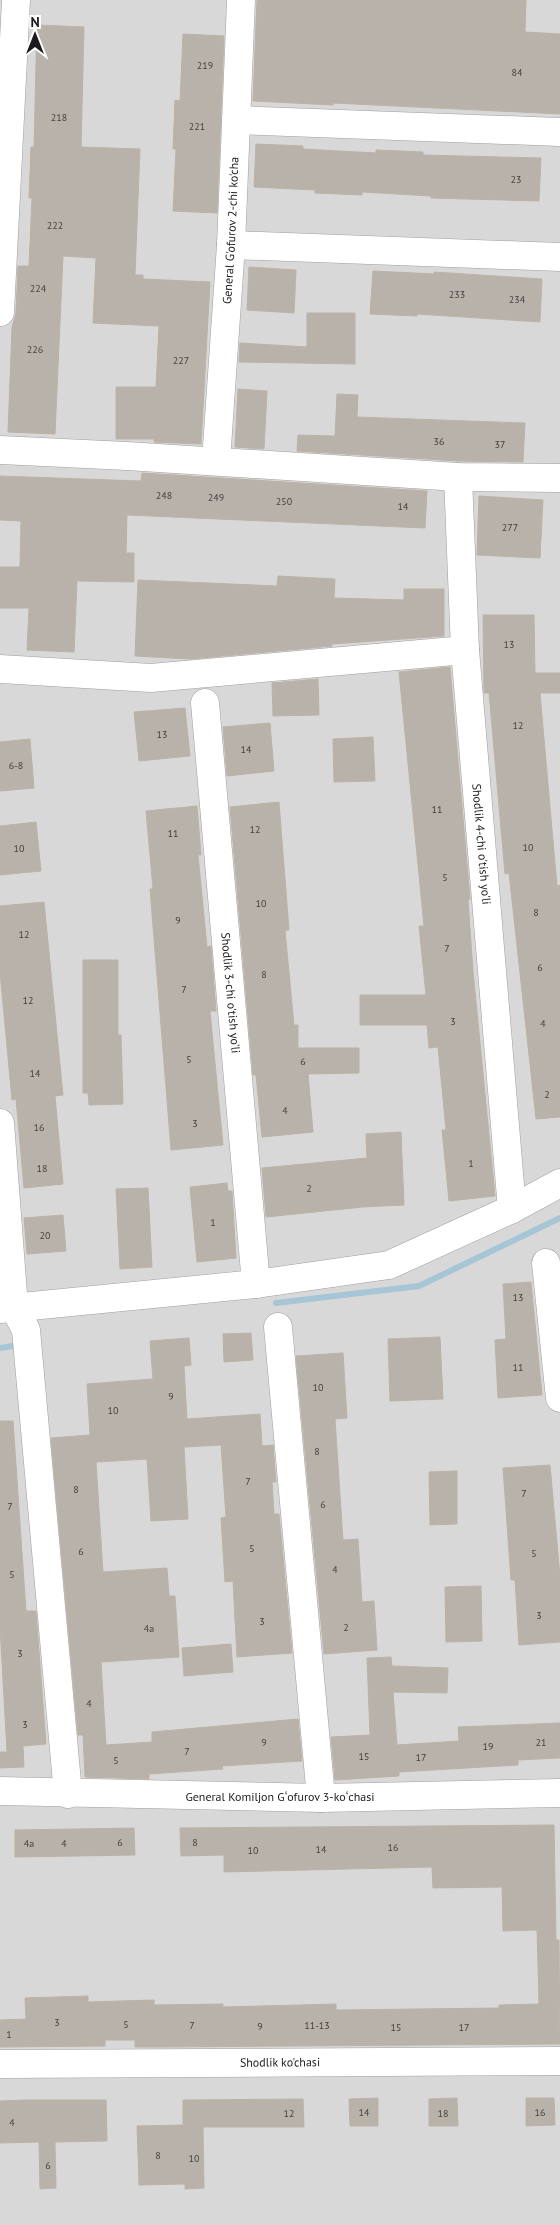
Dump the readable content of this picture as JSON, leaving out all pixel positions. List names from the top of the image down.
{
  "streets": {
    "street": [
      "General G'ofurov 2-chi ko'cha",
      "Shodlik 4-chi o'tish yo'li",
      "Shodlik 3-chi o'tish yo'li",
      "General Komiljon Gʻofurov 3-koʻchasi",
      "Shodlik ko'chasi"
    ]
  },
  "house_numbers": [
    "219",
    "84",
    "218",
    "221",
    "23",
    "222",
    "224",
    "233",
    "234",
    "226",
    "227",
    "36",
    "37",
    "248",
    "249",
    "250",
    "14",
    "277",
    "13",
    "12",
    "13",
    "14",
    "6-8",
    "11",
    "12",
    "11",
    "10",
    "10",
    "5",
    "10",
    "8",
    "9",
    "12",
    "7",
    "6",
    "8",
    "7",
    "12",
    "3",
    "4",
    "5",
    "6",
    "14",
    "2",
    "4",
    "3",
    "16",
    "1",
    "18",
    "2",
    "1",
    "20",
    "13",
    "11",
    "10",
    "9",
    "10",
    "8",
    "7",
    "8",
    "7",
    "6",
    "7",
    "5",
    "6",
    "5",
    "4",
    "5",
    "3",
    "3",
    "2",
    "4a",
    "3",
    "4",
    "3",
    "9",
    "21",
    "19",
    "7",
    "15",
    "17",
    "5",
    "6",
    "8",
    "4a",
    "4",
    "16",
    "14",
    "10",
    "3",
    "5",
    "7",
    "11-13",
    "9",
    "15",
    "17",
    "1",
    "14",
    "16",
    "12",
    "18",
    "4",
    "8",
    "10",
    "6"
  ],
  "north": "top"
}
